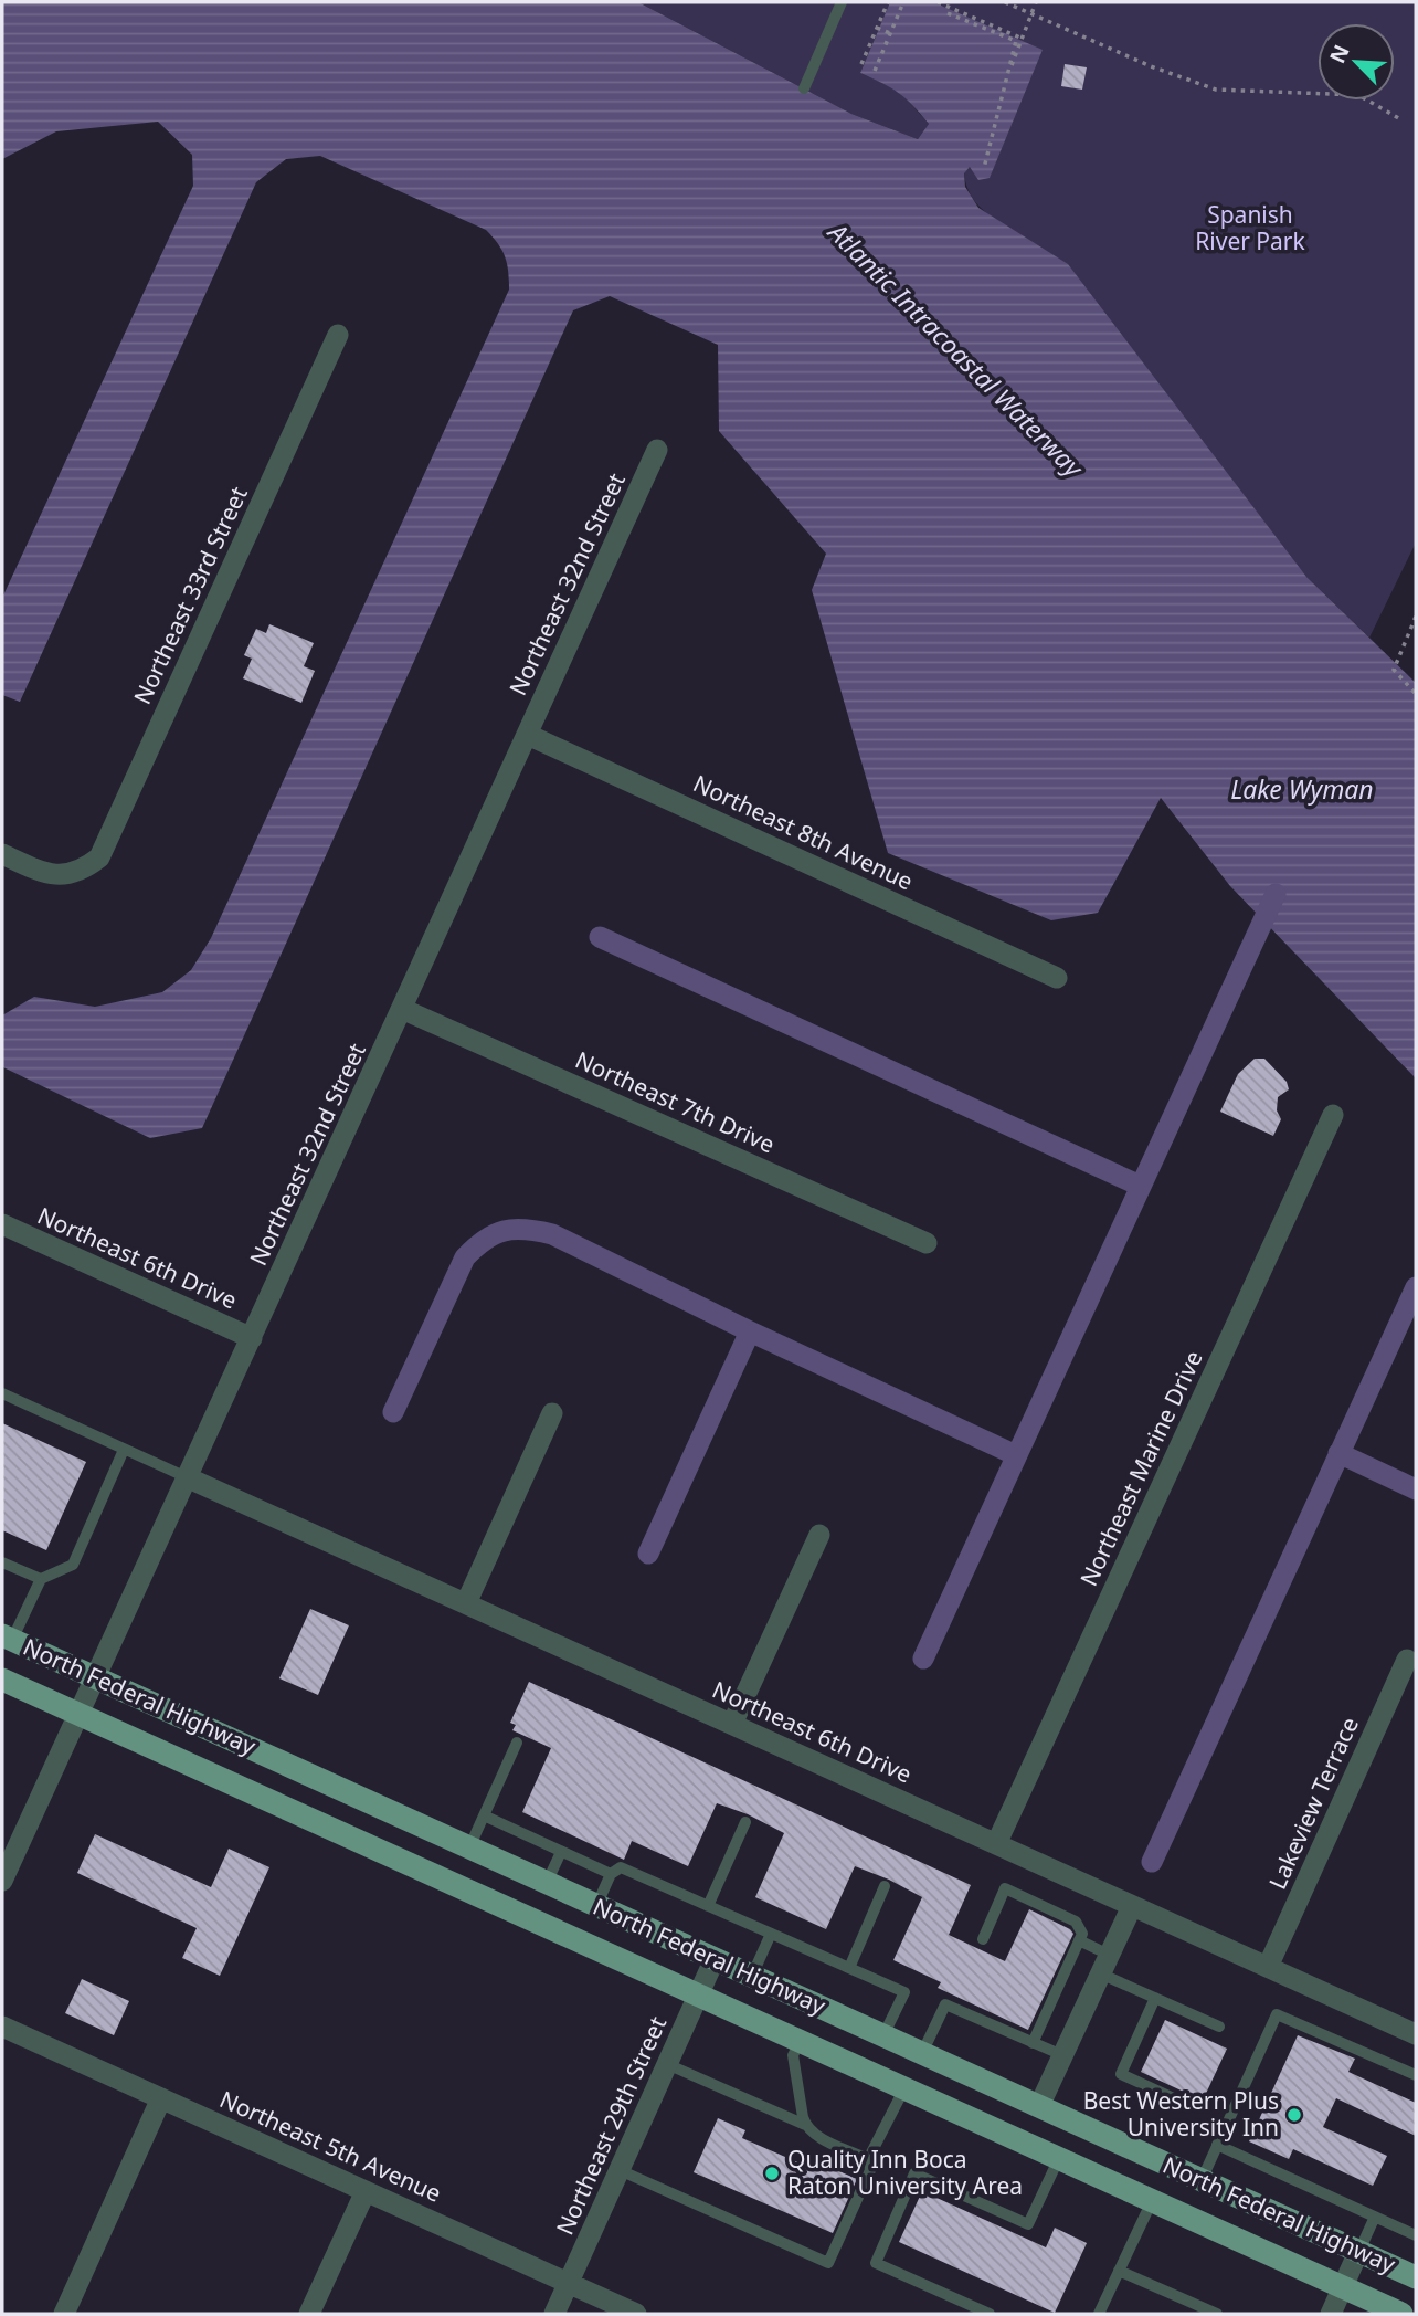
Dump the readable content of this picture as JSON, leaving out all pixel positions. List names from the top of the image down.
{
  "streets": {
    "main road": ["North Federal Highway"],
    "street": [
      "Northeast 32nd Street",
      "Northeast 33rd Street",
      "Northeast 8th Avenue",
      "Northeast 7th Drive",
      "Northeast 6th Drive",
      "Northeast Marine Drive",
      "Lakeview Terrace",
      "Northeast 29th Street",
      "Northeast 5th Avenue"
    ]
  },
  "crossings": [
    ["Northeast 32nd Street", "Northeast 8th Avenue"],
    ["Northeast 32nd Street", "Northeast 7th Drive"],
    ["Northeast 32nd Street", "Northeast 6th Drive"],
    ["Northeast 32nd Street", "North Federal Highway"],
    ["Northeast 6th Drive", "Northeast Marine Drive"],
    ["Northeast 6th Drive", "Lakeview Terrace"],
    ["North Federal Highway", "Northeast 29th Street"],
    ["Northeast 29th Street", "Northeast 5th Avenue"]
  ],
  "water": ["Atlantic Intracoastal Waterway", "Lake Wyman"],
  "parks": ["Spanish River Park"],
  "places": ["Best Western Plus University Inn", "Quality Inn Boca Raton University Area"],
  "north": "top left"
}
